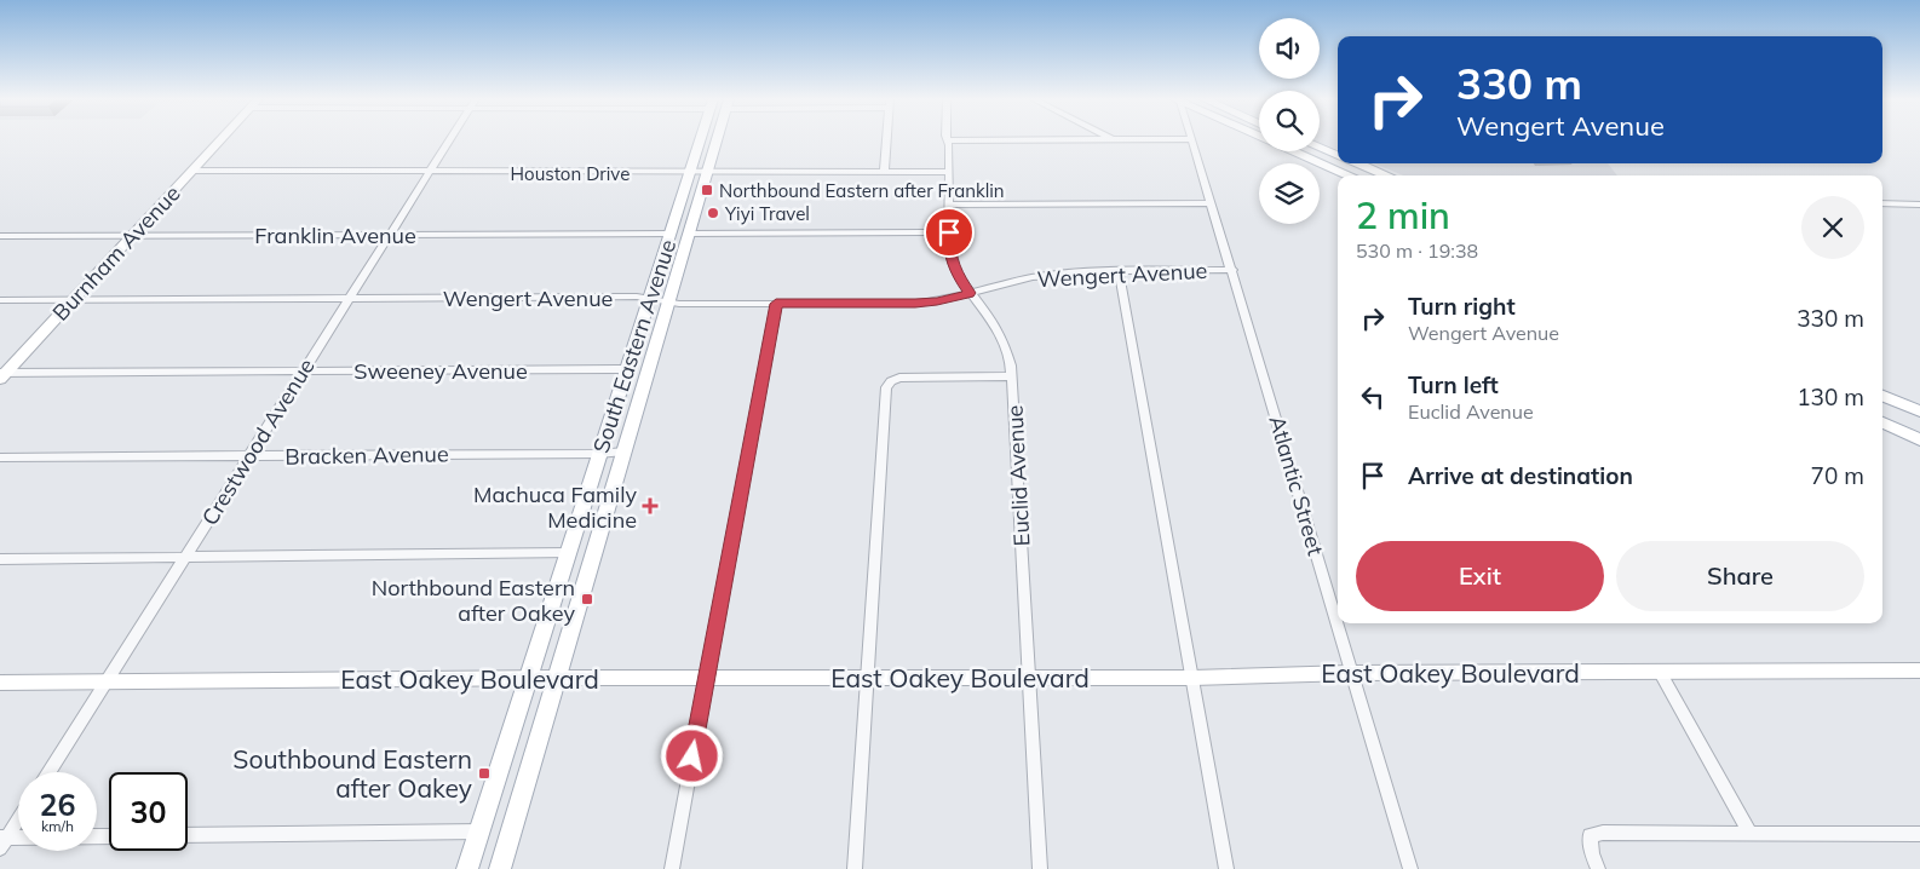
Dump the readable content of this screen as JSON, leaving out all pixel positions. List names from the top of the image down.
{
  "streets": {
    "main road": ["South Eastern Avenue"],
    "street": [
      "Houston Drive",
      "Franklin Avenue",
      "Burnham Avenue",
      "Wengert Avenue",
      "Sweeney Avenue",
      "Crestwood Avenue",
      "Bracken Avenue",
      "Euclid Avenue",
      "Atlantic Street",
      "East Oakey Boulevard"
    ]
  },
  "crossings": [
    ["Houston Drive", "Burnham Avenue"],
    ["Houston Drive", "South Eastern Avenue"],
    ["Houston Drive", "Crestwood Avenue"],
    ["Houston Drive", "Euclid Avenue"],
    ["Franklin Avenue", "Burnham Avenue"],
    ["Franklin Avenue", "South Eastern Avenue"],
    ["Franklin Avenue", "Crestwood Avenue"],
    ["Burnham Avenue", "Wengert Avenue"],
    ["Burnham Avenue", "Sweeney Avenue"],
    ["Wengert Avenue", "South Eastern Avenue"],
    ["Wengert Avenue", "Crestwood Avenue"],
    ["Wengert Avenue", "Euclid Avenue"],
    ["Wengert Avenue", "Atlantic Street"],
    ["South Eastern Avenue", "Sweeney Avenue"],
    ["South Eastern Avenue", "Bracken Avenue"],
    ["South Eastern Avenue", "East Oakey Boulevard"],
    ["Sweeney Avenue", "Crestwood Avenue"],
    ["Crestwood Avenue", "Bracken Avenue"],
    ["Crestwood Avenue", "East Oakey Boulevard"],
    ["Euclid Avenue", "East Oakey Boulevard"],
    ["Atlantic Street", "East Oakey Boulevard"]
  ],
  "places": {
    "transit": ["Northbound Eastern after Franklin", "Northbound Eastern after Oakey", "Southbound Eastern after Oakey"],
    "other": ["Yiyi Travel"],
    "health": ["Machuca Family Medicine"]
  },
  "page": {
    "turn": ["330 m", "Wengert Avenue"],
    "heading": ["2 min", "530 m · 19:38"],
    "list": [
      {
        "name": "Turn right",
        "note": "Wengert Avenue",
        "value": "330 m"
      },
      {
        "name": "Turn left",
        "note": "Euclid Avenue",
        "value": "130 m"
      },
      {
        "name": "Arrive at destination",
        "value": "70 m"
      }
    ],
    "buttons": ["Exit", "Share"],
    "speed": "26 km/h",
    "limit": "30"
  }
}
